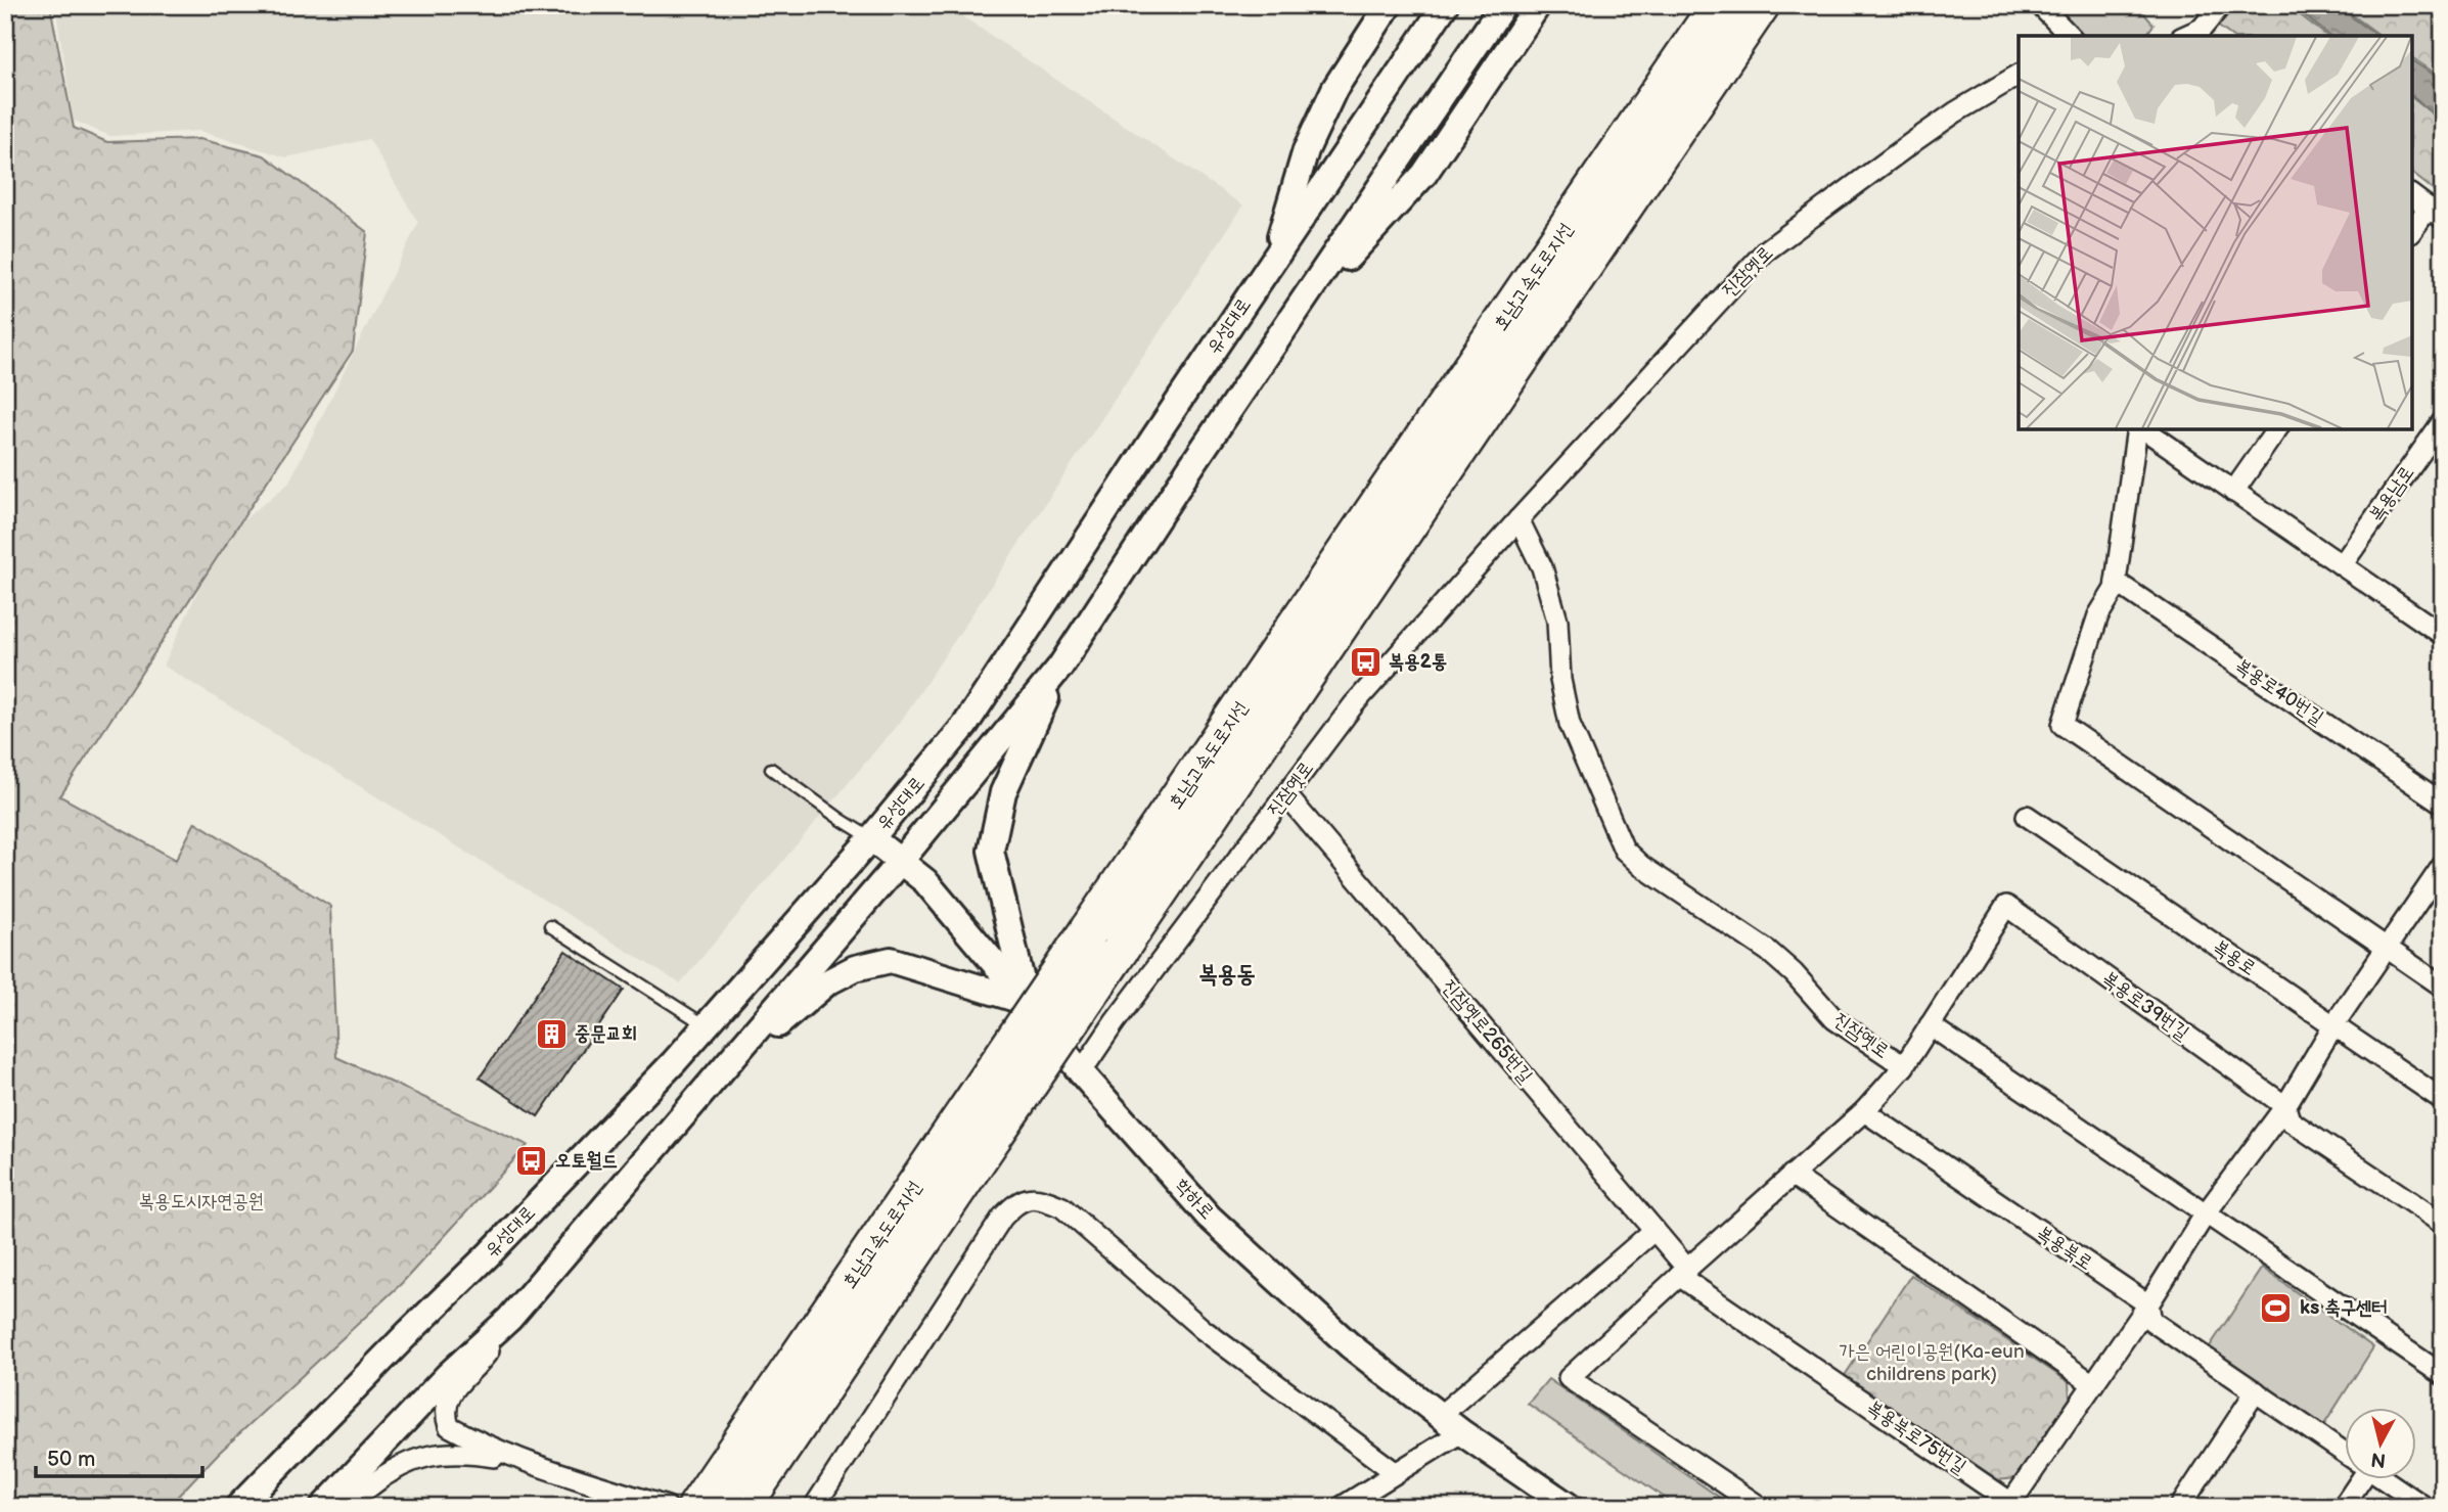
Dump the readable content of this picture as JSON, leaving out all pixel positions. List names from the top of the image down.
{
  "streets": {
    "highway": ["호남고속도로지선"],
    "street": [
      "진잠옛로",
      "유성대로",
      "복용남로",
      "복용로40번길",
      "복용로",
      "복용로39번길",
      "진잠옛로265번길",
      "학하로",
      "복용북로",
      "복용북로75번길"
    ]
  },
  "crossings": [
    ["진잠옛로", "진잠옛로265번길"],
    ["진잠옛로", "학하로"],
    ["유성대로", "학하로"],
    ["진잠옛로265번길", "복용북로75번길"],
    ["복용북로", "복용북로75번길"]
  ],
  "districts": ["복용동"],
  "parks": ["복용도시자연공원", "가은 어린이공원(Ka-eun childrens park)"],
  "places": {
    "bus stop": ["복용2통", "오토월드"],
    "building": ["중문교회"],
    "sports": ["ks 축구센터"]
  },
  "scale_bar": "50 m",
  "north": "bottom"
}
